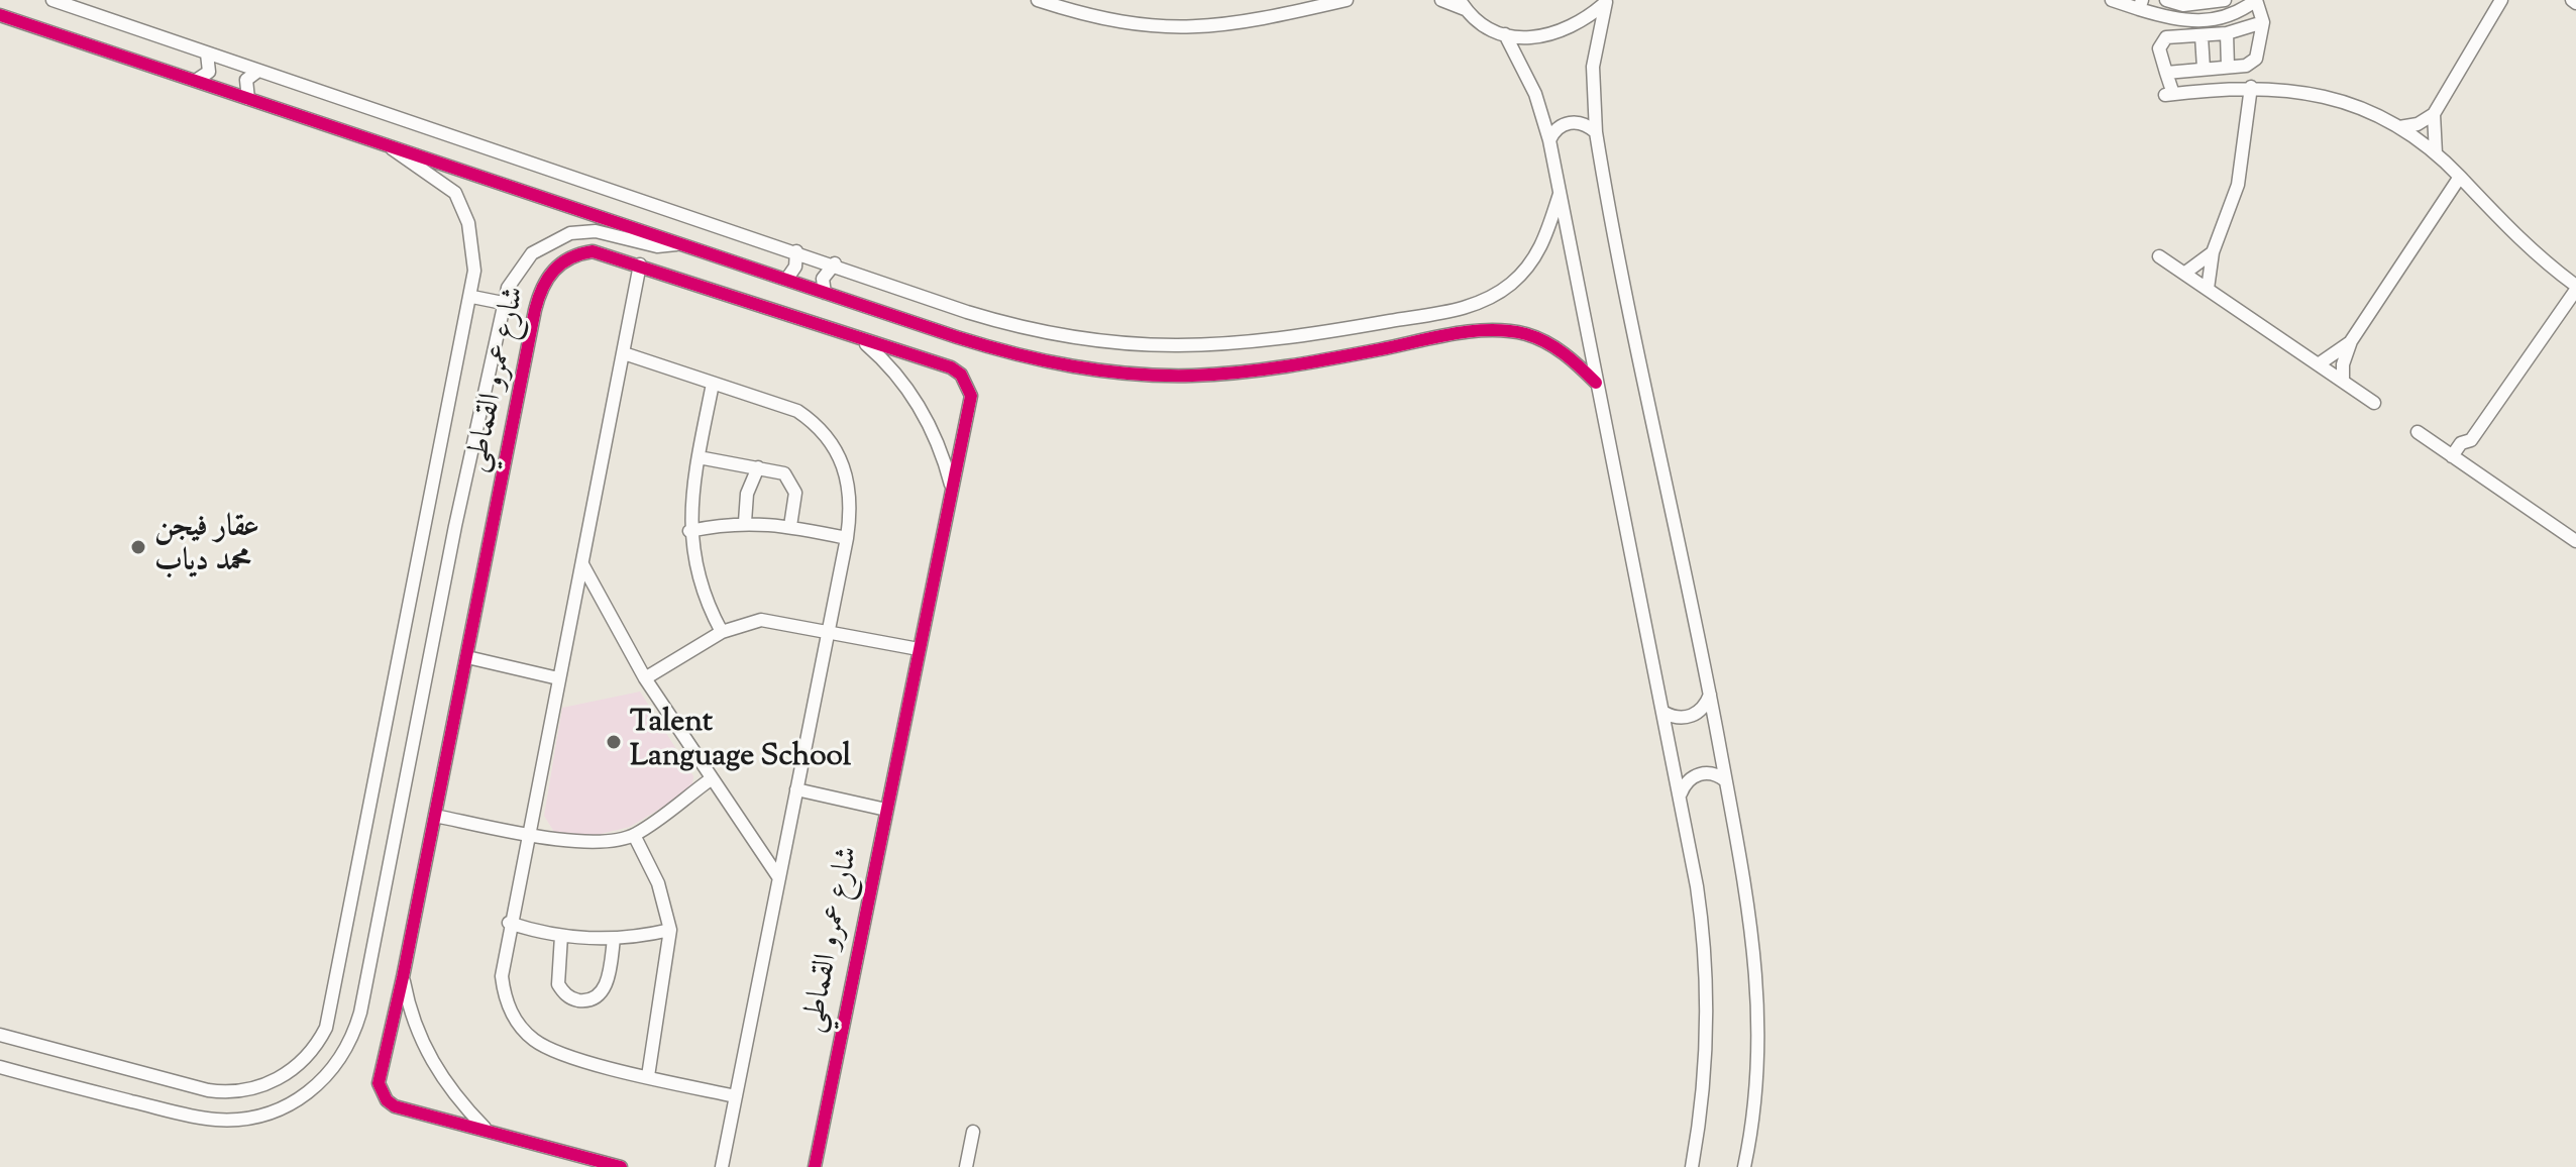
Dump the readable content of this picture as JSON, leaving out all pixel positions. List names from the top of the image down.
{
  "streets": {
    "street": ["شارع عمرو القماطي"]
  },
  "places": ["عقار فيجن محمد دياب", "Talent Language School"]
}
